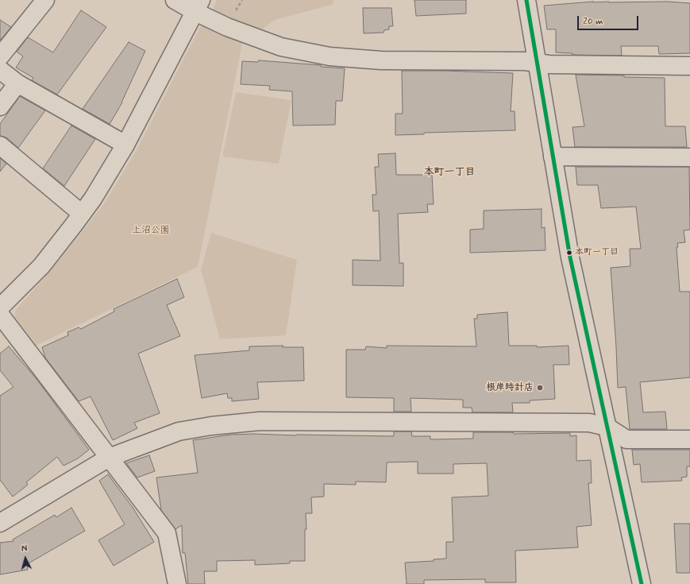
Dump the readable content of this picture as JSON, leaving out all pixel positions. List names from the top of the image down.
{
  "districts": ["本町一丁目"],
  "parks": ["上沼公園"],
  "places": ["本町一丁目", "根岸時計店"],
  "scale_bar": "20 m",
  "north": "top"
}
